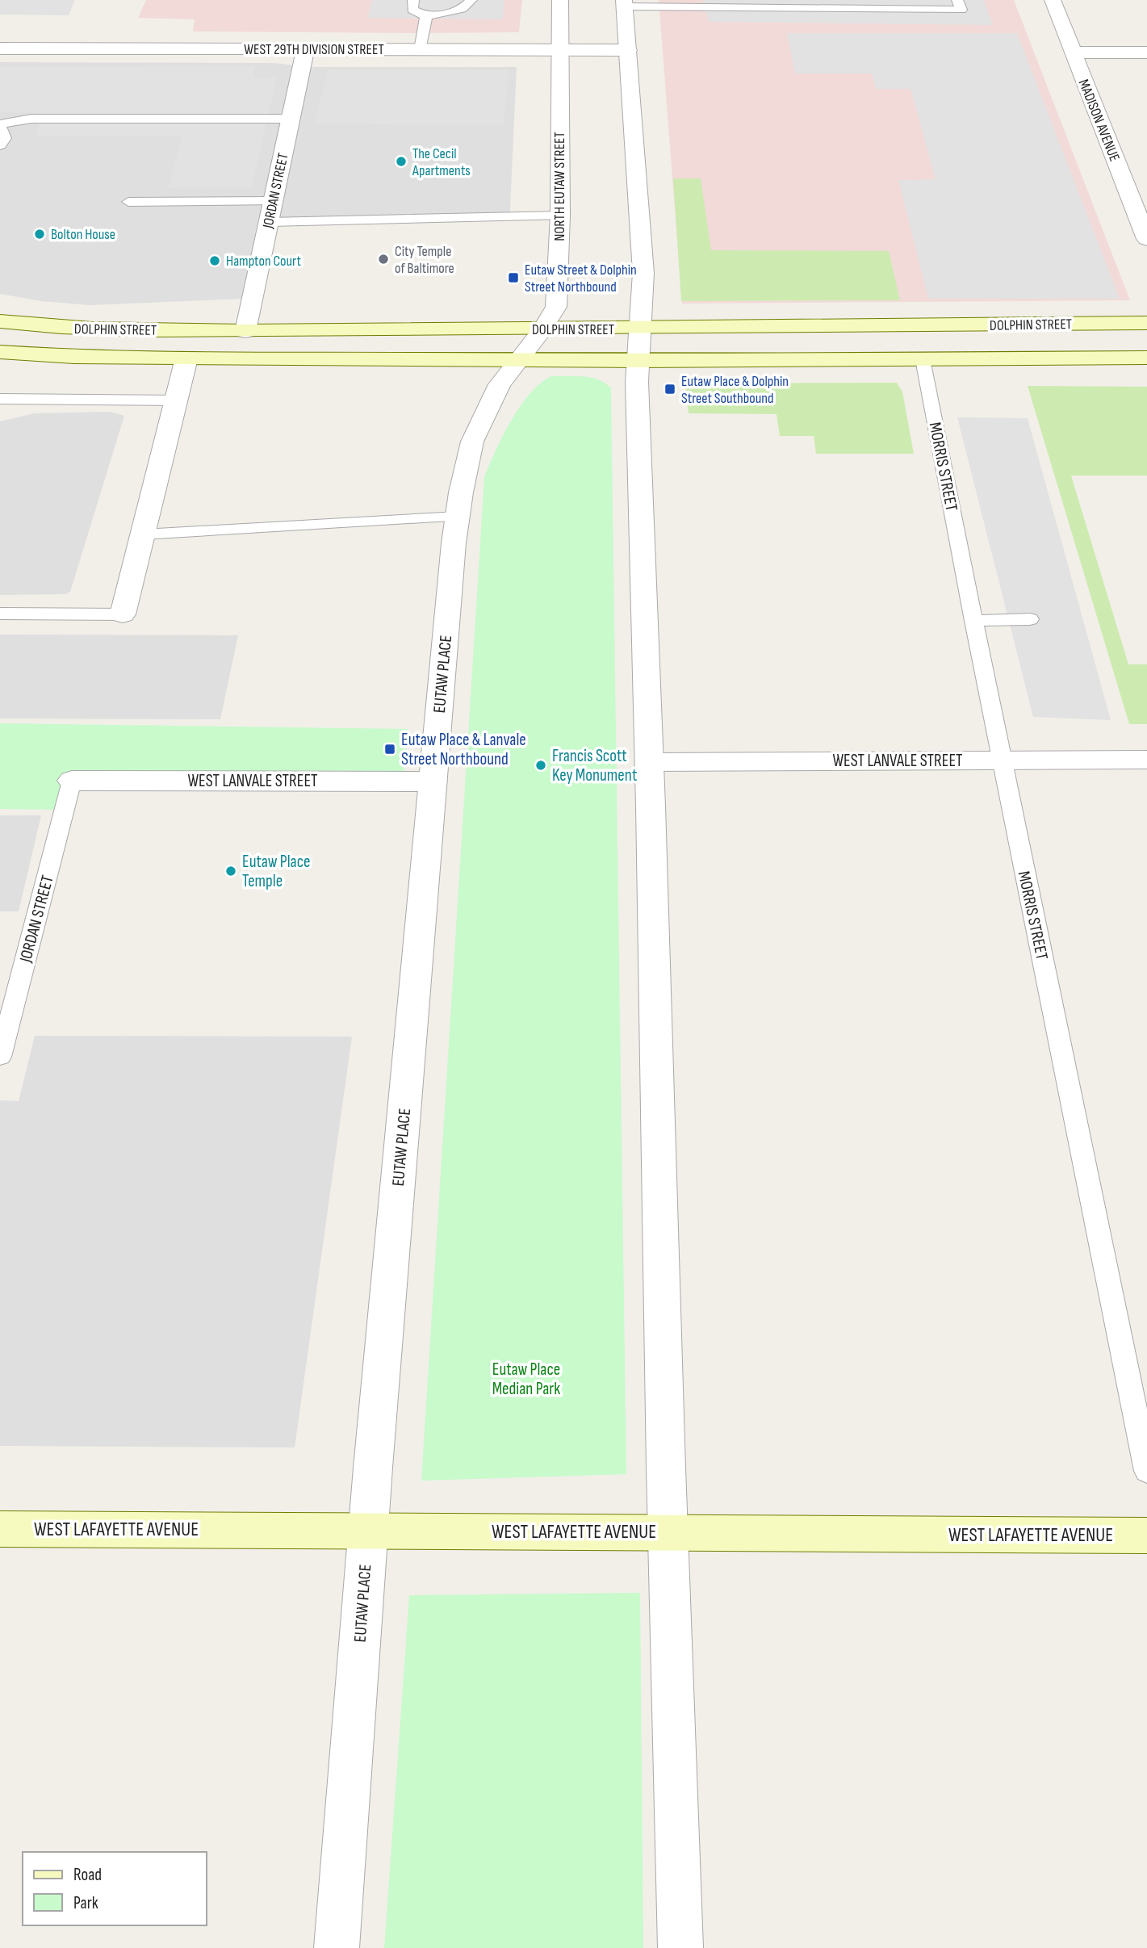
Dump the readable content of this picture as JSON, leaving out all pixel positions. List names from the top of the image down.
{
  "streets": {
    "main road": ["DOLPHIN STREET", "WEST LAFAYETTE AVENUE"],
    "street": [
      "WEST 29TH DIVISION STREET",
      "MADISON AVENUE",
      "NORTH EUTAW STREET",
      "JORDAN STREET",
      "EUTAW PLACE",
      "WEST LANVALE STREET"
    ],
    "lane": ["MORRIS STREET"]
  },
  "crossings": [
    ["WEST 29TH DIVISION STREET", "NORTH EUTAW STREET"],
    ["WEST 29TH DIVISION STREET", "JORDAN STREET"],
    ["NORTH EUTAW STREET", "DOLPHIN STREET"],
    ["NORTH EUTAW STREET", "EUTAW PLACE"],
    ["JORDAN STREET", "DOLPHIN STREET"],
    ["JORDAN STREET", "WEST LANVALE STREET"],
    ["DOLPHIN STREET", "MORRIS STREET"],
    ["DOLPHIN STREET", "EUTAW PLACE"],
    ["MORRIS STREET", "WEST LANVALE STREET"],
    ["EUTAW PLACE", "WEST LANVALE STREET"],
    ["EUTAW PLACE", "WEST LAFAYETTE AVENUE"]
  ],
  "parks": ["Eutaw Place Median Park"],
  "places": {
    "other": [
      "The Cecil Apartments",
      "Bolton House",
      "City Temple of Baltimore",
      "Hampton Court",
      "Francis Scott Key Monument",
      "Eutaw Place Temple"
    ],
    "transit": ["Eutaw Street & Dolphin Street Northbound", "Eutaw Place & Dolphin Street Southbound", "Eutaw Place & Lanvale Street Northbound"]
  },
  "legend": ["Road", "Park"]
}
